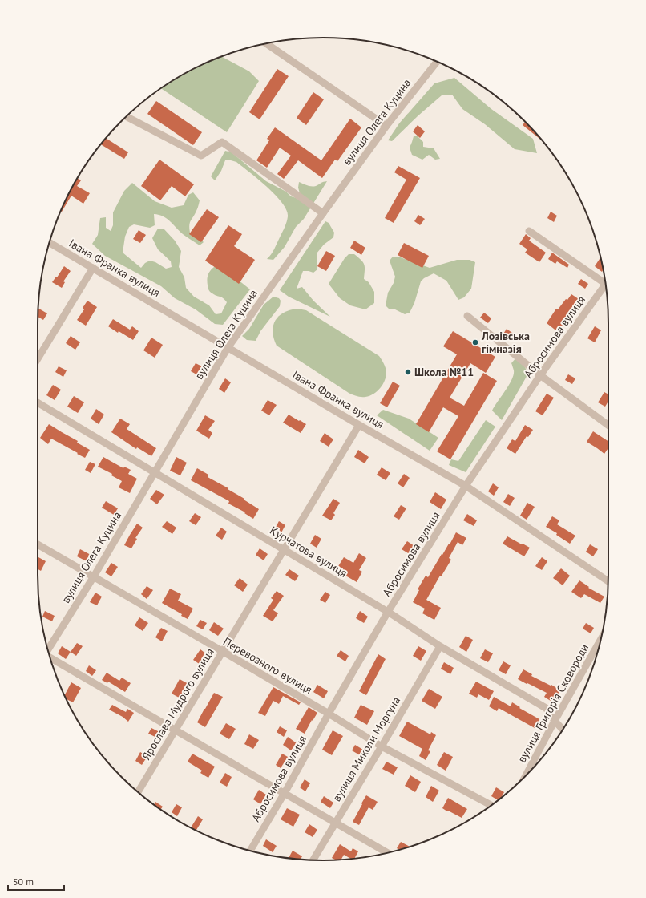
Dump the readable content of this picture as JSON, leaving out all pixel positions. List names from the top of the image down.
{
  "streets": {
    "street": [
      "вулиця Олега Куцина",
      "Івана Франка вулиця",
      "Абросимова вулиця",
      "Курчатова вулиця",
      "Перевозного вулиця",
      "вулиця Григорія Сковороди",
      "Ярослава Мудрого вулиця",
      "вулиця Миколи Моргуна"
    ]
  },
  "crossings": [
    ["вулиця Олега Куцина", "Івана Франка вулиця"],
    ["вулиця Олега Куцина", "Курчатова вулиця"],
    ["вулиця Олега Куцина", "Перевозного вулиця"],
    ["Івана Франка вулиця", "Абросимова вулиця"],
    ["Івана Франка вулиця", "Ярослава Мудрого вулиця"],
    ["Абросимова вулиця", "Курчатова вулиця"],
    ["Абросимова вулиця", "Перевозного вулиця"],
    ["Курчатова вулиця", "вулиця Григорія Сковороди"],
    ["Курчатова вулиця", "Ярослава Мудрого вулиця"],
    ["Курчатова вулиця", "вулиця Миколи Моргуна"],
    ["Перевозного вулиця", "Ярослава Мудрого вулиця"],
    ["Перевозного вулиця", "вулиця Миколи Моргуна"]
  ],
  "places": ["Лозівська гімназія", "Школа №11"],
  "scale_bar": "50 m"
}
